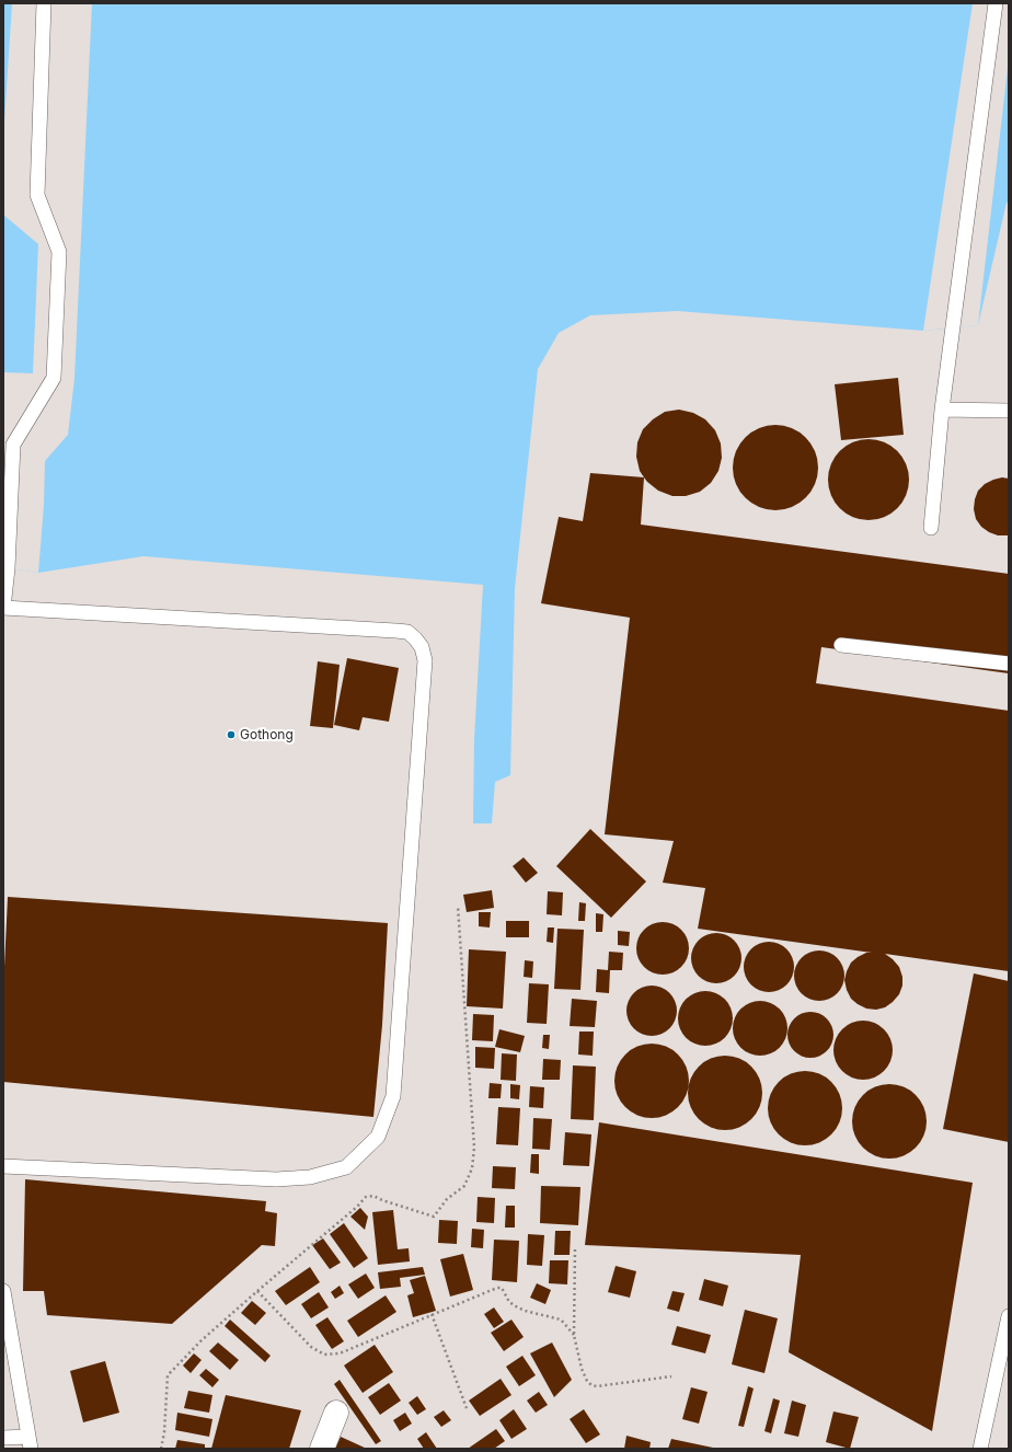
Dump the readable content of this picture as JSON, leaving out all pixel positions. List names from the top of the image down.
{
  "places": ["Gothong"]
}
